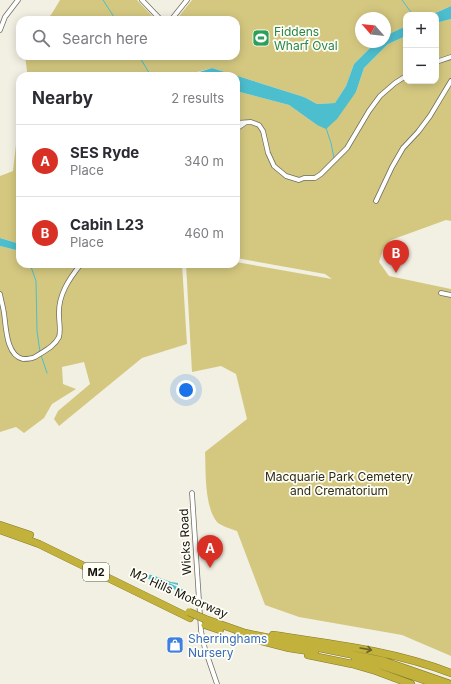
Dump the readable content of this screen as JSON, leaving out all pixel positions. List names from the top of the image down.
{
  "streets": {
    "highway": ["M2", "M2 Hills Motorway"],
    "street": ["Wicks Road"]
  },
  "parks": ["Macquarie Park Cemetery and Crematorium"],
  "places": {
    "sports": ["Fiddens Wharf Oval"],
    "shop": ["Sherringhams Nursery"]
  },
  "north": "top left",
  "page": {
    "map_buttons": ["+", "−"],
    "search": "Search here",
    "heading": ["Nearby", "2 results"],
    "list": [
      {
        "mark": "A",
        "name": "SES Ryde",
        "note": "Place",
        "value": "340 m"
      },
      {
        "mark": "B",
        "name": "Cabin L23",
        "note": "Place",
        "value": "460 m"
      }
    ],
    "pins": ["B", "A"]
  }
}
